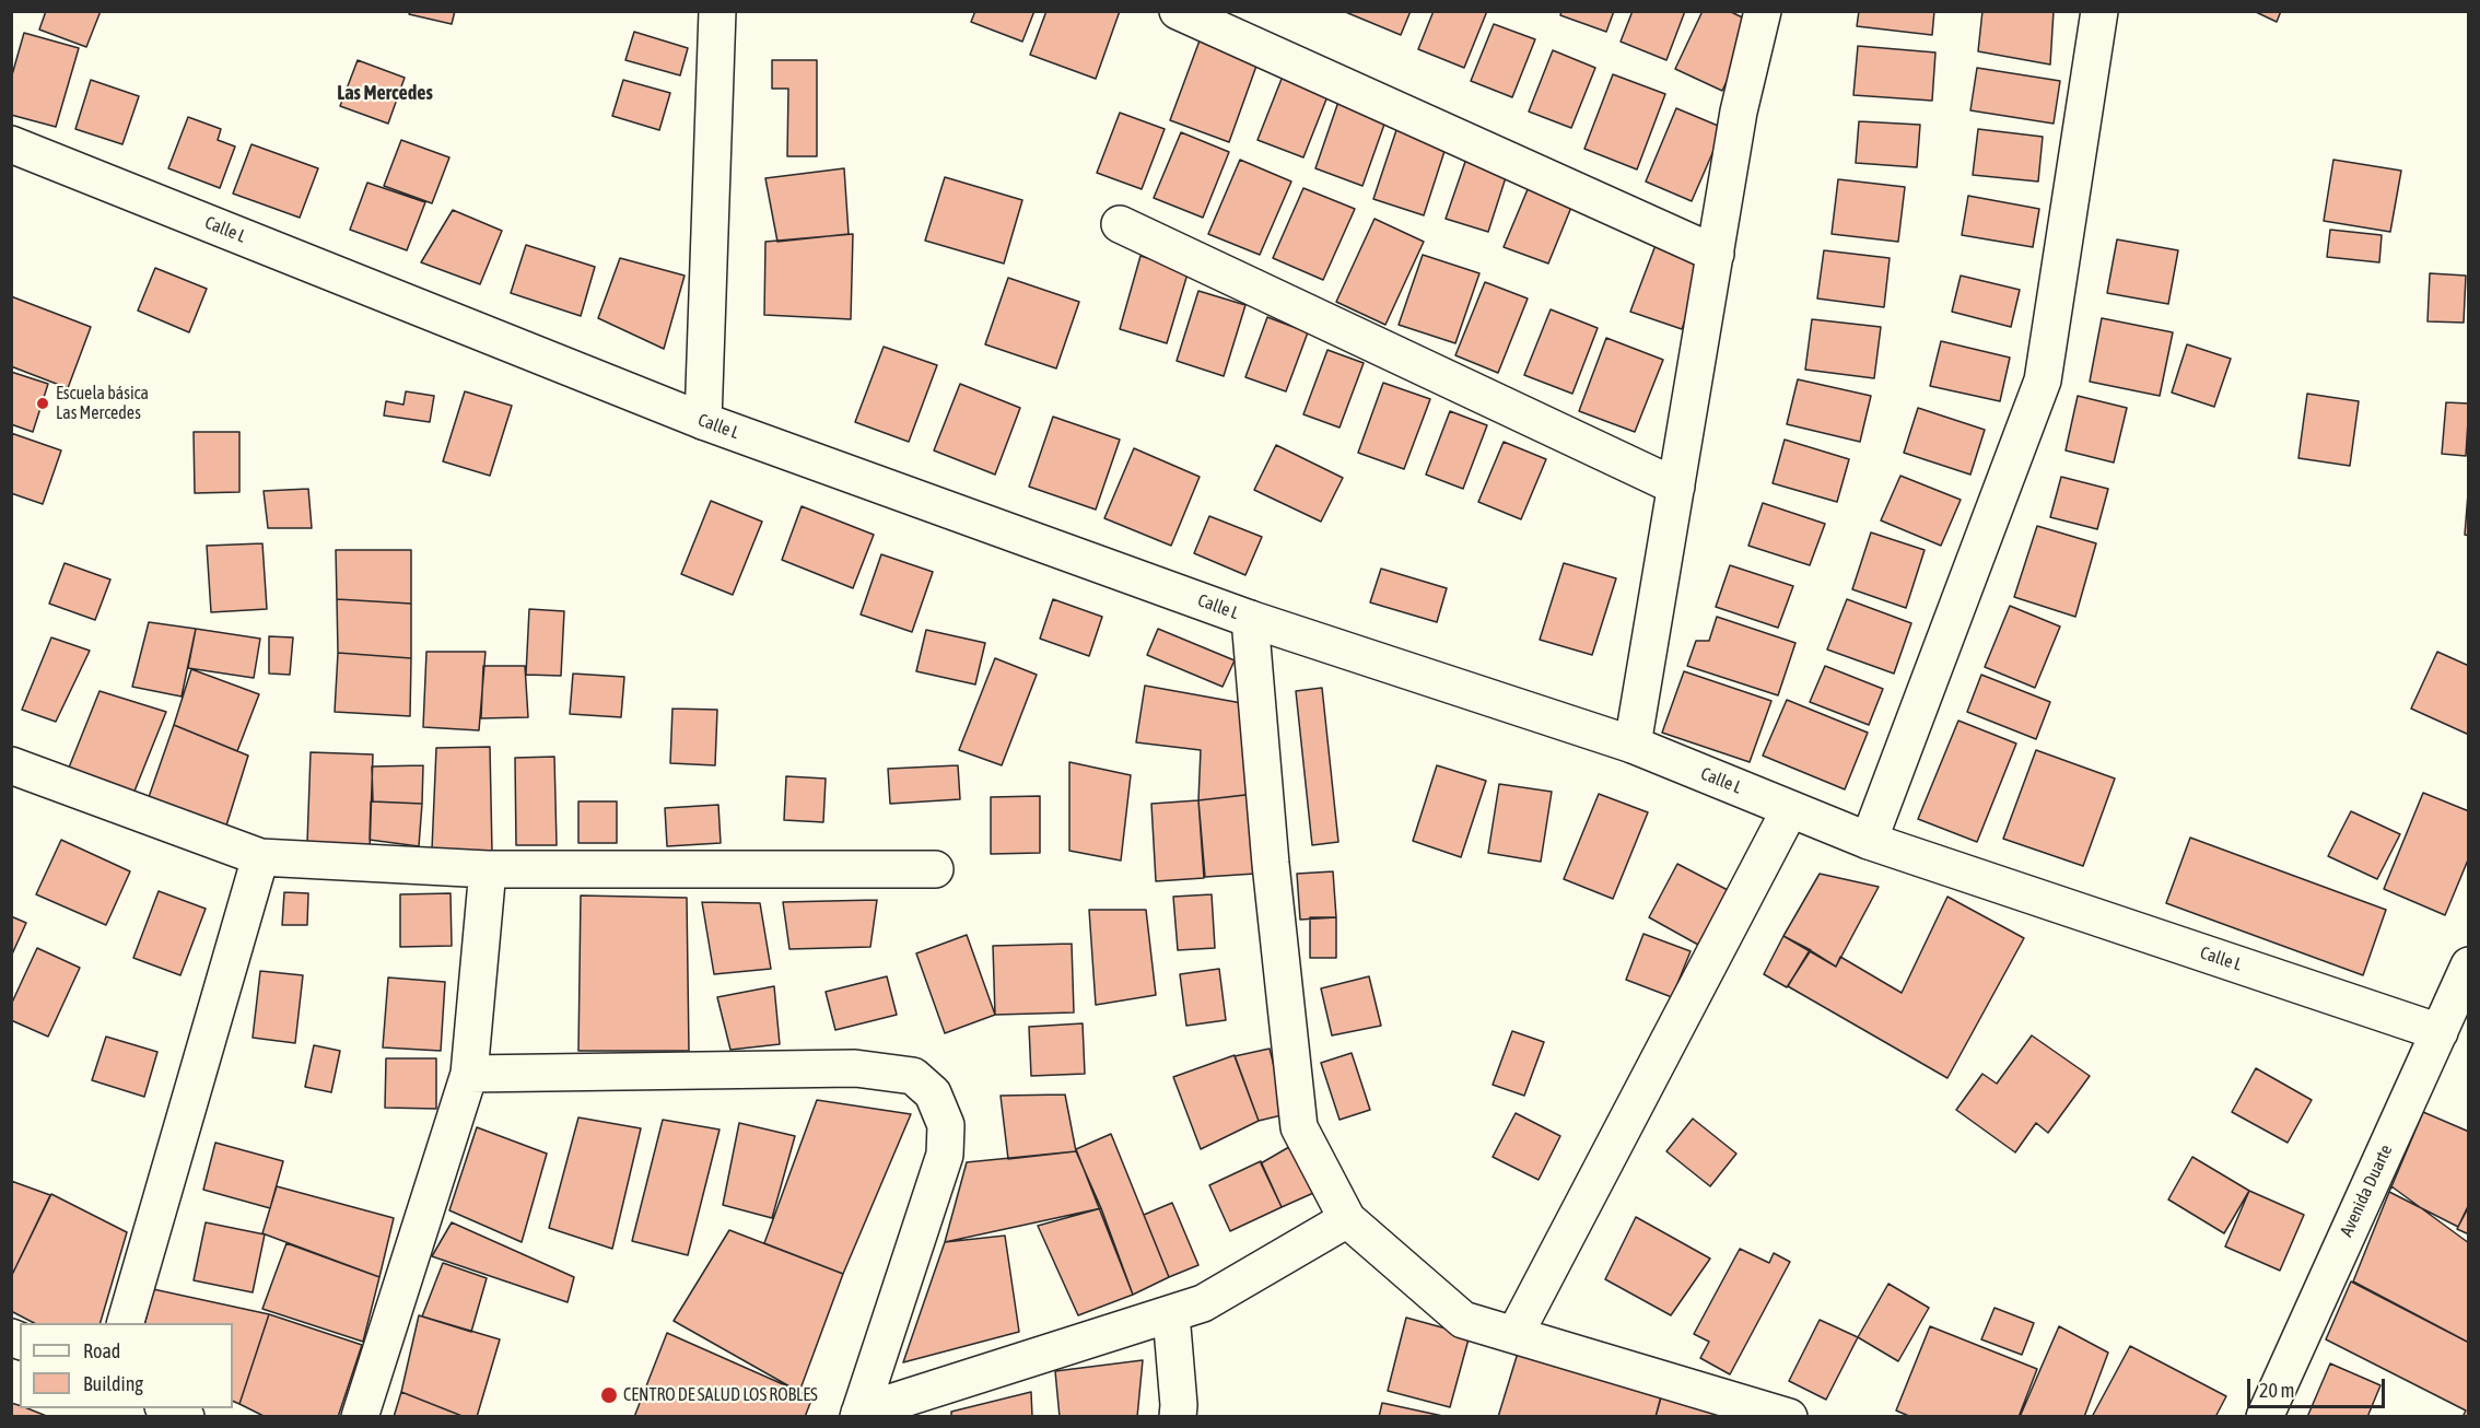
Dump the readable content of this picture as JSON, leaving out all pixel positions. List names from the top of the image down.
{
  "streets": {
    "street": ["Calle L", "Avenida Duarte"]
  },
  "crossings": [
    ["Calle L", "Avenida Duarte"]
  ],
  "districts": ["Las Mercedes"],
  "places": ["Escuela básica Las Mercedes", "CENTRO DE SALUD LOS ROBLES"],
  "legend": ["Road", "Building"],
  "scale_bar": "20 m"
}
